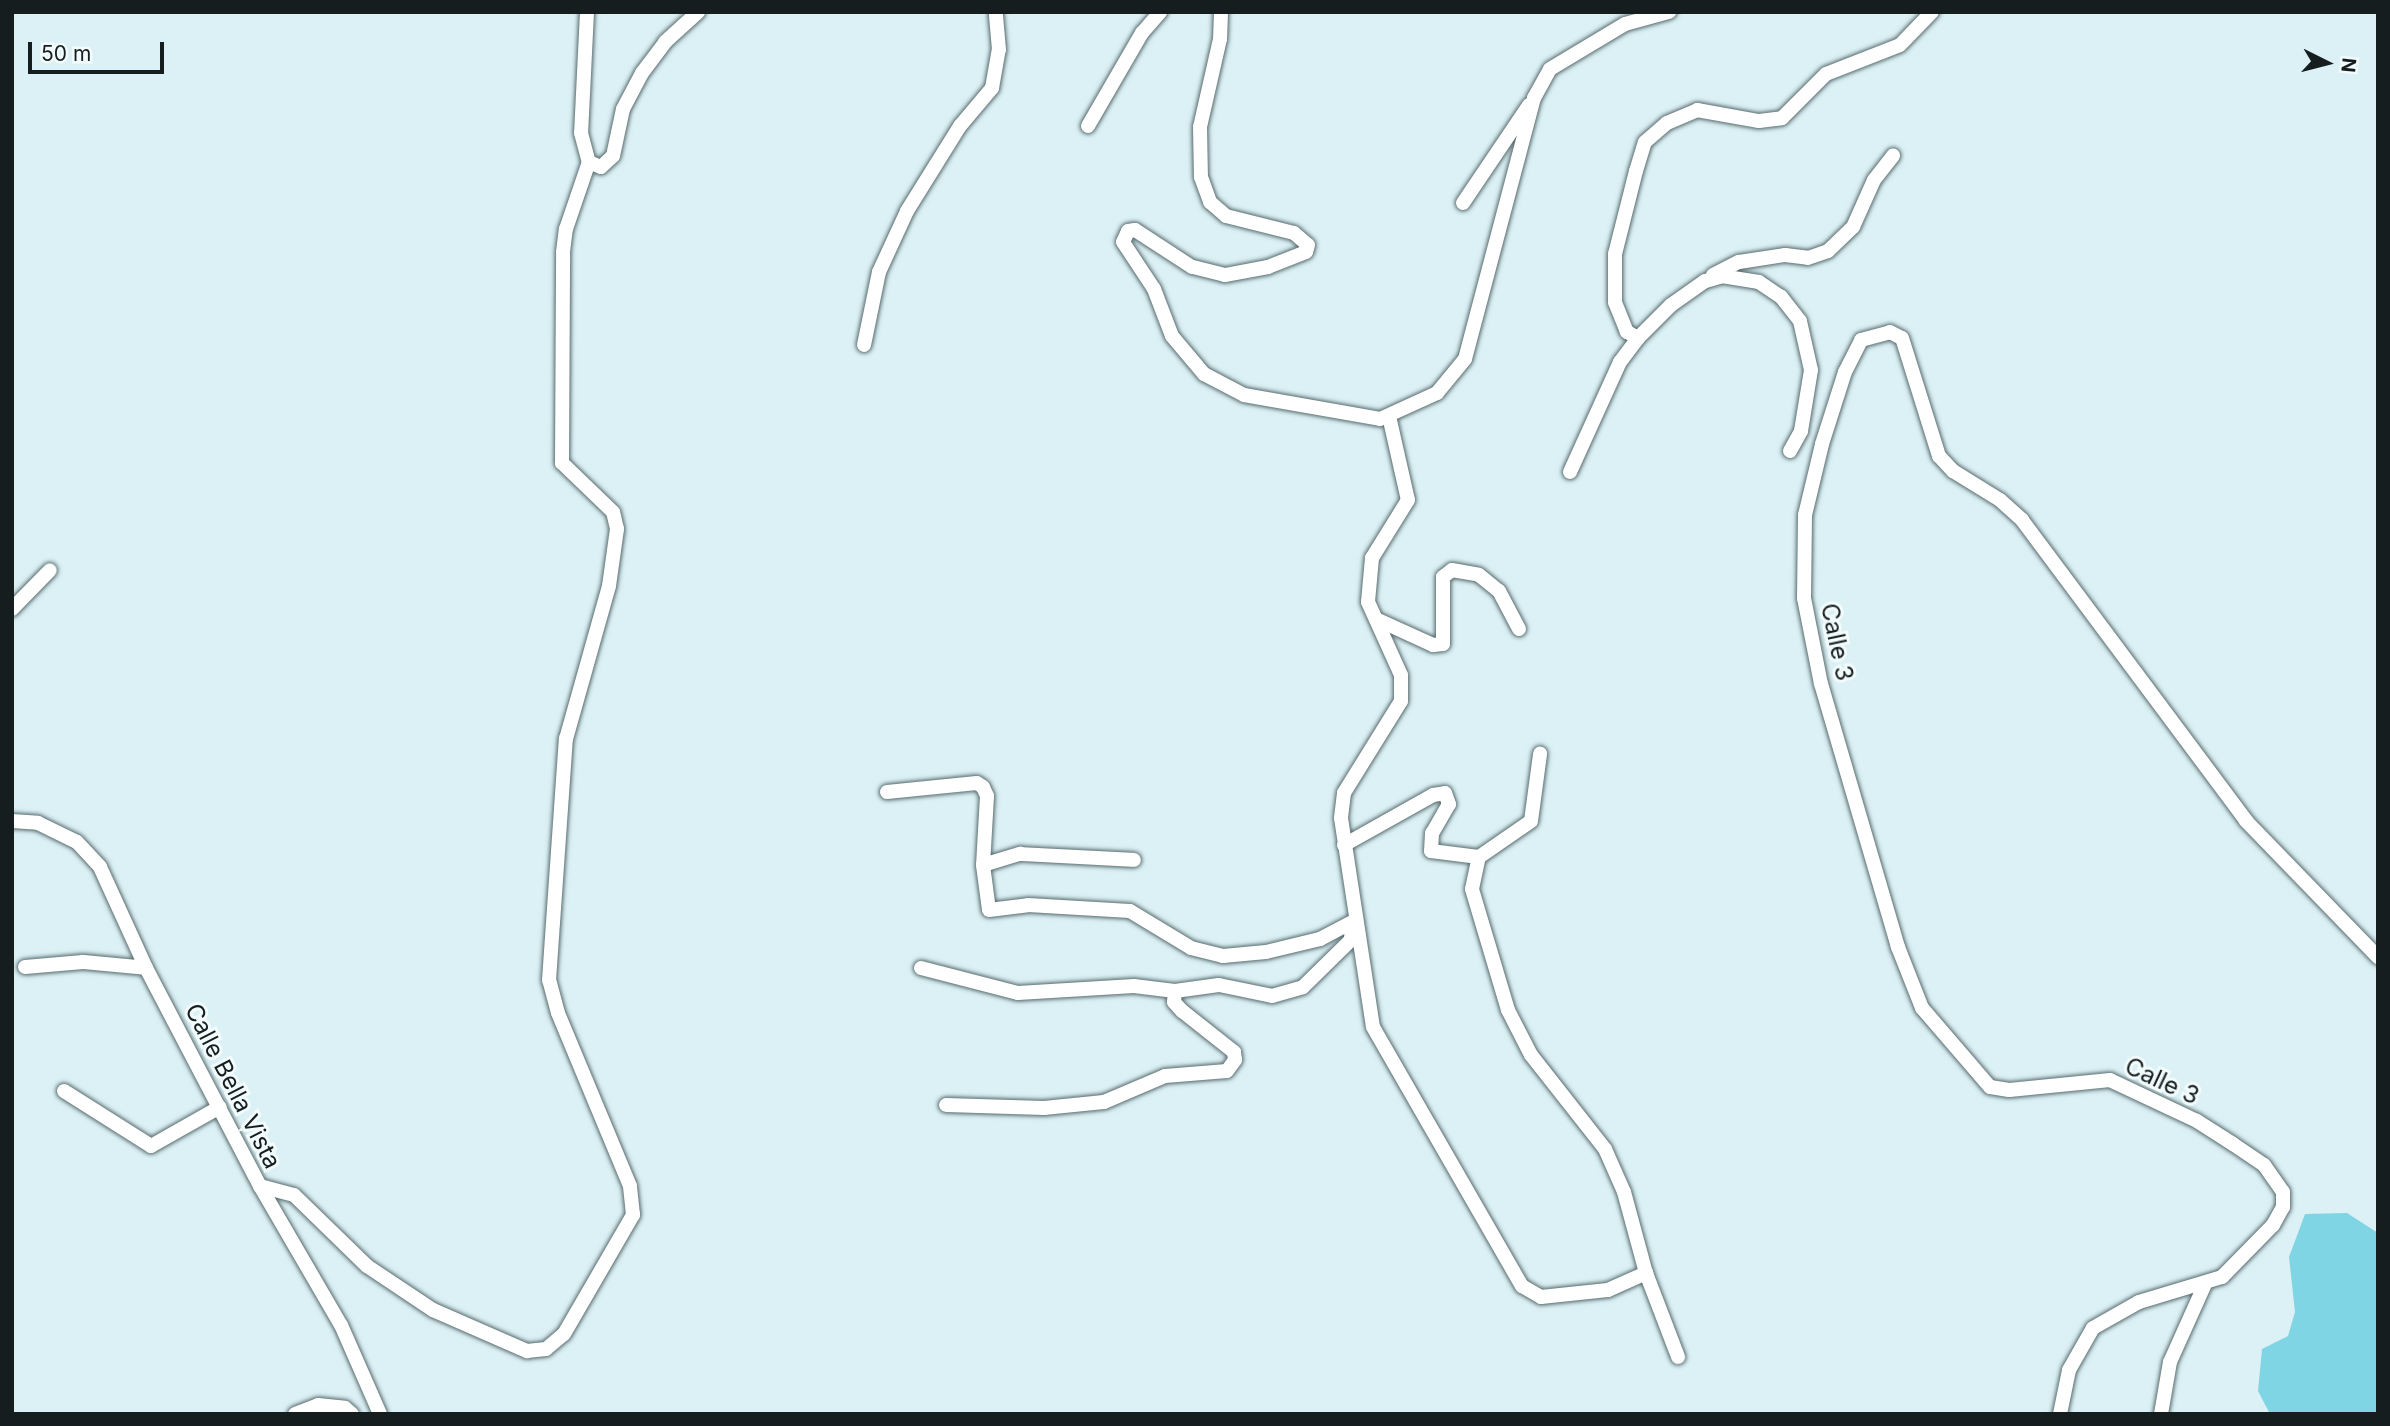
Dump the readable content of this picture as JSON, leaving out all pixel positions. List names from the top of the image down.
{
  "streets": {
    "street": ["Calle 3", "Calle Bella Vista"]
  },
  "scale_bar": "50 m",
  "north": "right"
}
